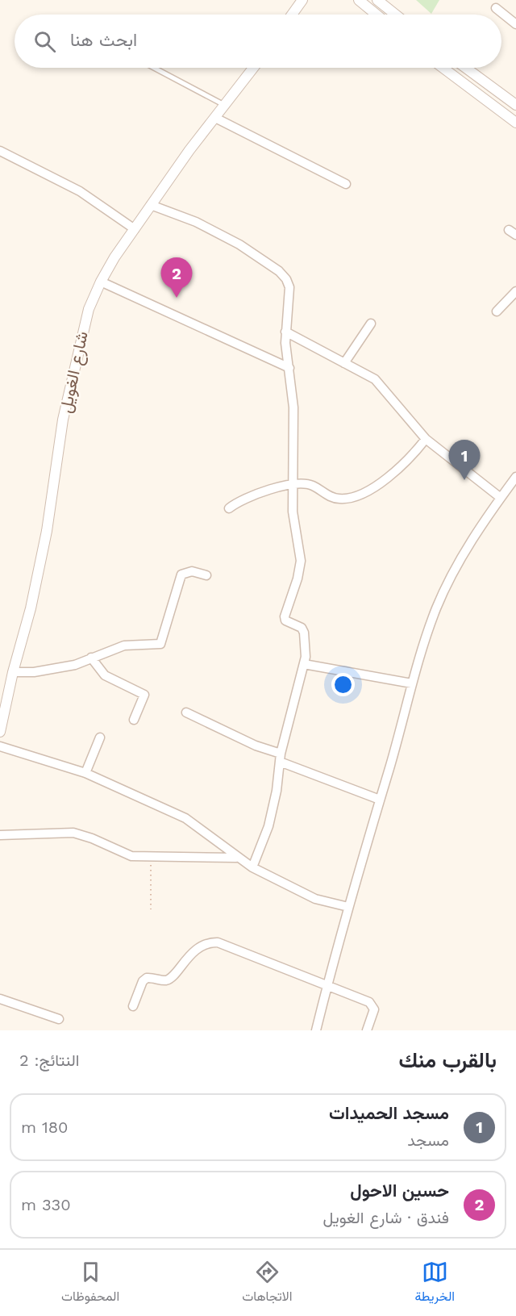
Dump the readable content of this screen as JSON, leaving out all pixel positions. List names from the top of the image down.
{
  "streets": {
    "street": ["شارع الغويل"]
  },
  "page": {
    "search": "ابحث هنا",
    "pins": ["2", "1"],
    "heading": ["بالقرب منك", "النتائج: 2"],
    "list": [
      {
        "mark": "1",
        "name": "مسجد الحميدات",
        "note": "مسجد",
        "value": "180 m"
      },
      {
        "mark": "2",
        "name": "حسين الاحول",
        "note": "فندق · شارع الغويل",
        "value": "330 m"
      }
    ],
    "nav": ["الخريطة", "الاتجاهات", "المحفوظات"]
  }
}
